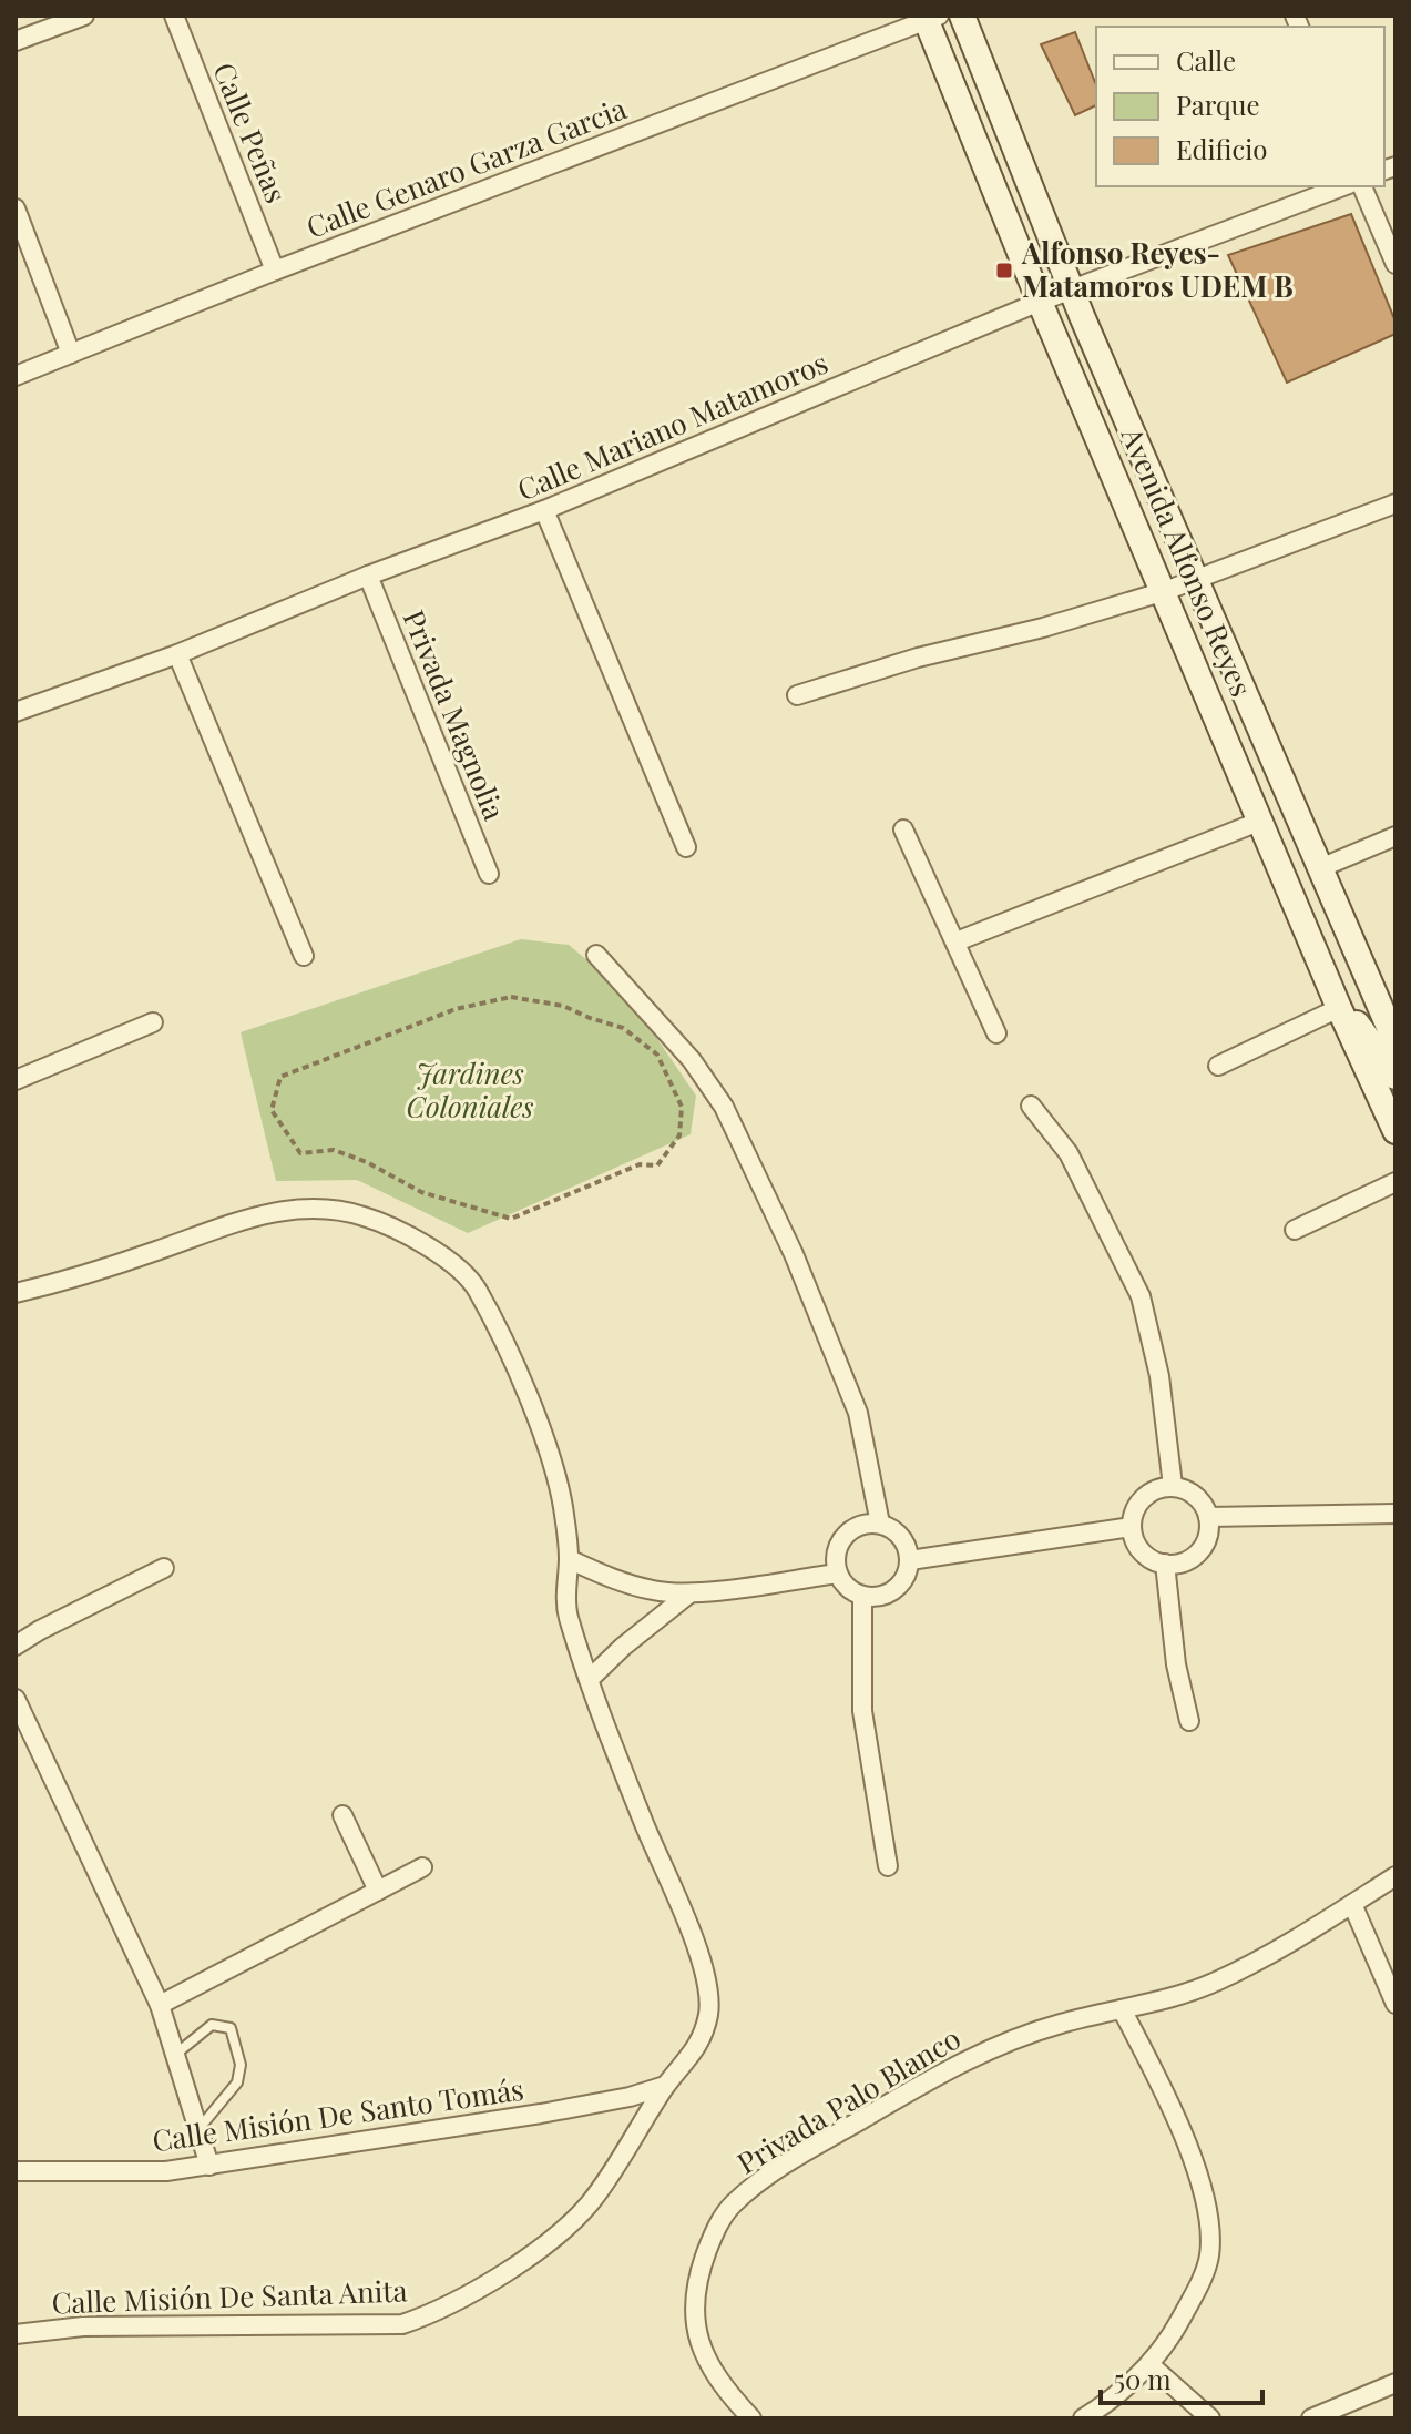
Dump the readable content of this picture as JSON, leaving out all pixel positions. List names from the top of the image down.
{
  "streets": {
    "main road": ["Avenida Alfonso Reyes"],
    "street": [
      "Calle Peñas",
      "Calle Genaro Garza Garcia",
      "Calle Mariano Matamoros",
      "Privada Magnolia",
      "Privada Palo Blanco",
      "Calle Misión De Santo Tomás",
      "Calle Misión De Santa Anita"
    ]
  },
  "crossings": [
    ["Calle Peñas", "Calle Genaro Garza Garcia"],
    ["Calle Genaro Garza Garcia", "Avenida Alfonso Reyes"],
    ["Calle Mariano Matamoros", "Avenida Alfonso Reyes"],
    ["Calle Mariano Matamoros", "Privada Magnolia"],
    ["Calle Misión De Santo Tomás", "Calle Misión De Santa Anita"]
  ],
  "parks": ["Jardines Coloniales"],
  "places": {
    "transit": ["Alfonso Reyes- Matamoros UDEM B"]
  },
  "legend": ["Calle", "Parque", "Edificio"],
  "scale_bar": "50 m"
}
